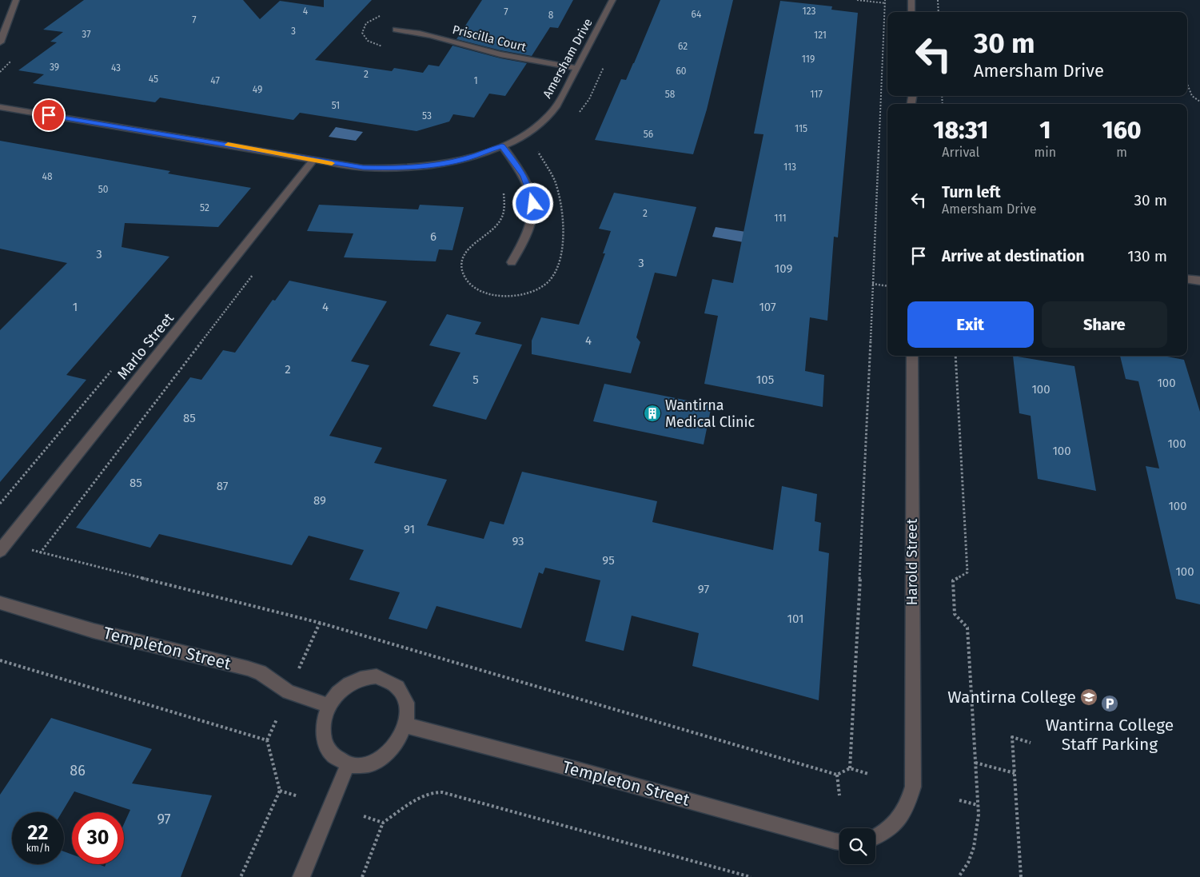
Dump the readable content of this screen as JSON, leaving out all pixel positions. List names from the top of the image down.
{
  "streets": {
    "street": [
      "Priscilla Court",
      "Amersham Drive",
      "Marlo Street",
      "Harold Street",
      "Templeton Street"
    ]
  },
  "crossings": [
    ["Priscilla Court", "Amersham Drive"],
    ["Amersham Drive", "Marlo Street"]
  ],
  "places": {
    "building": ["Wantirna Medical Clinic"],
    "school or university": ["Wantirna College"],
    "parking": ["Wantirna College Staff Parking"]
  },
  "house_numbers": [
    "4",
    "123",
    "7",
    "64",
    "8",
    "7",
    "3",
    "37",
    "121",
    "62",
    "119",
    "39",
    "43",
    "60",
    "2",
    "45",
    "47",
    "1",
    "49",
    "58",
    "117",
    "51",
    "53",
    "115",
    "56",
    "113",
    "48",
    "50",
    "52",
    "2",
    "111",
    "6",
    "3",
    "3",
    "109",
    "1",
    "4",
    "107",
    "4",
    "2",
    "5",
    "105",
    "100",
    "100",
    "85",
    "100",
    "100",
    "85",
    "87",
    "89",
    "100",
    "91",
    "93",
    "95",
    "100",
    "97",
    "101",
    "86",
    "97"
  ],
  "page": {
    "turn": ["30 m", "Amersham Drive"],
    "eta": [
      "18:31",
      "Arrival",
      "1",
      "min",
      "160",
      "m"
    ],
    "list": [
      {
        "name": "Turn left",
        "note": "Amersham Drive",
        "value": "30 m"
      },
      {
        "name": "Arrive at destination",
        "value": "130 m"
      }
    ],
    "buttons": ["Exit", "Share"],
    "speed": "22 km/h",
    "limit": "30"
  }
}
